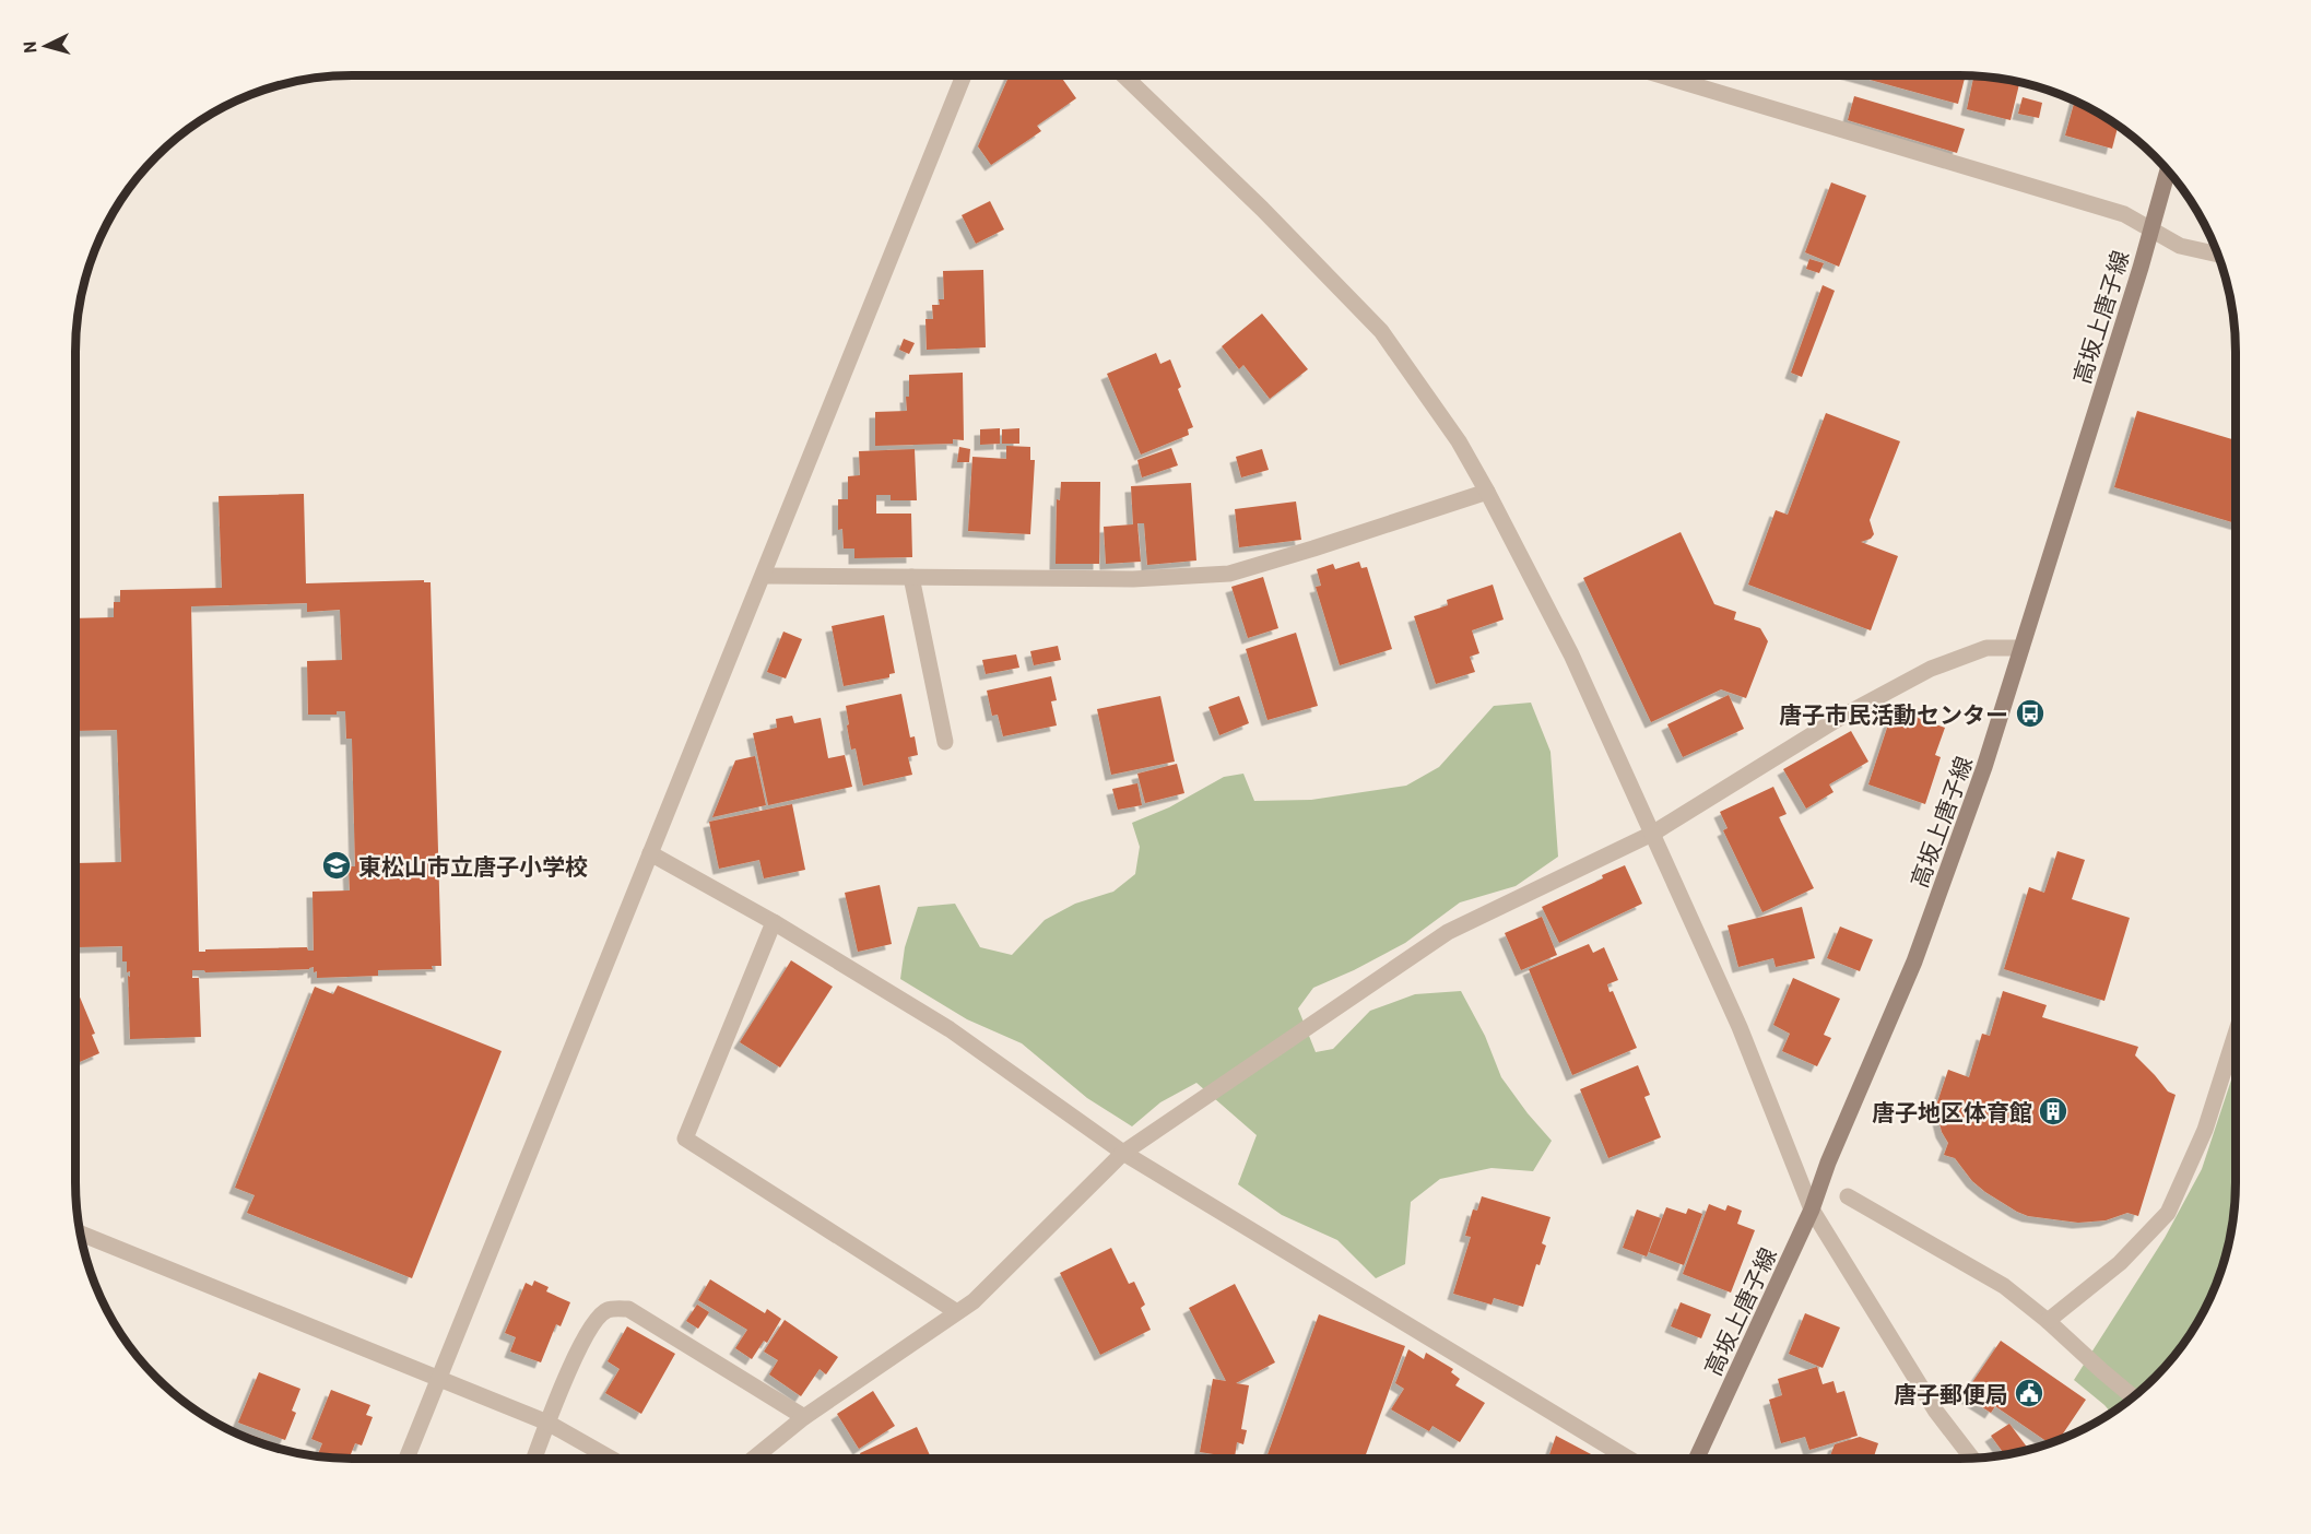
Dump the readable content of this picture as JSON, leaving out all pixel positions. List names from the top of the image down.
{
  "streets": {
    "main road": ["高坂上唐子線"]
  },
  "places": {
    "bus stop": ["唐子市民活動センター"],
    "school or university": ["東松山市立唐子小学校"],
    "building": ["唐子地区体育館"],
    "public building": ["唐子郵便局"]
  },
  "north": "left"
}
